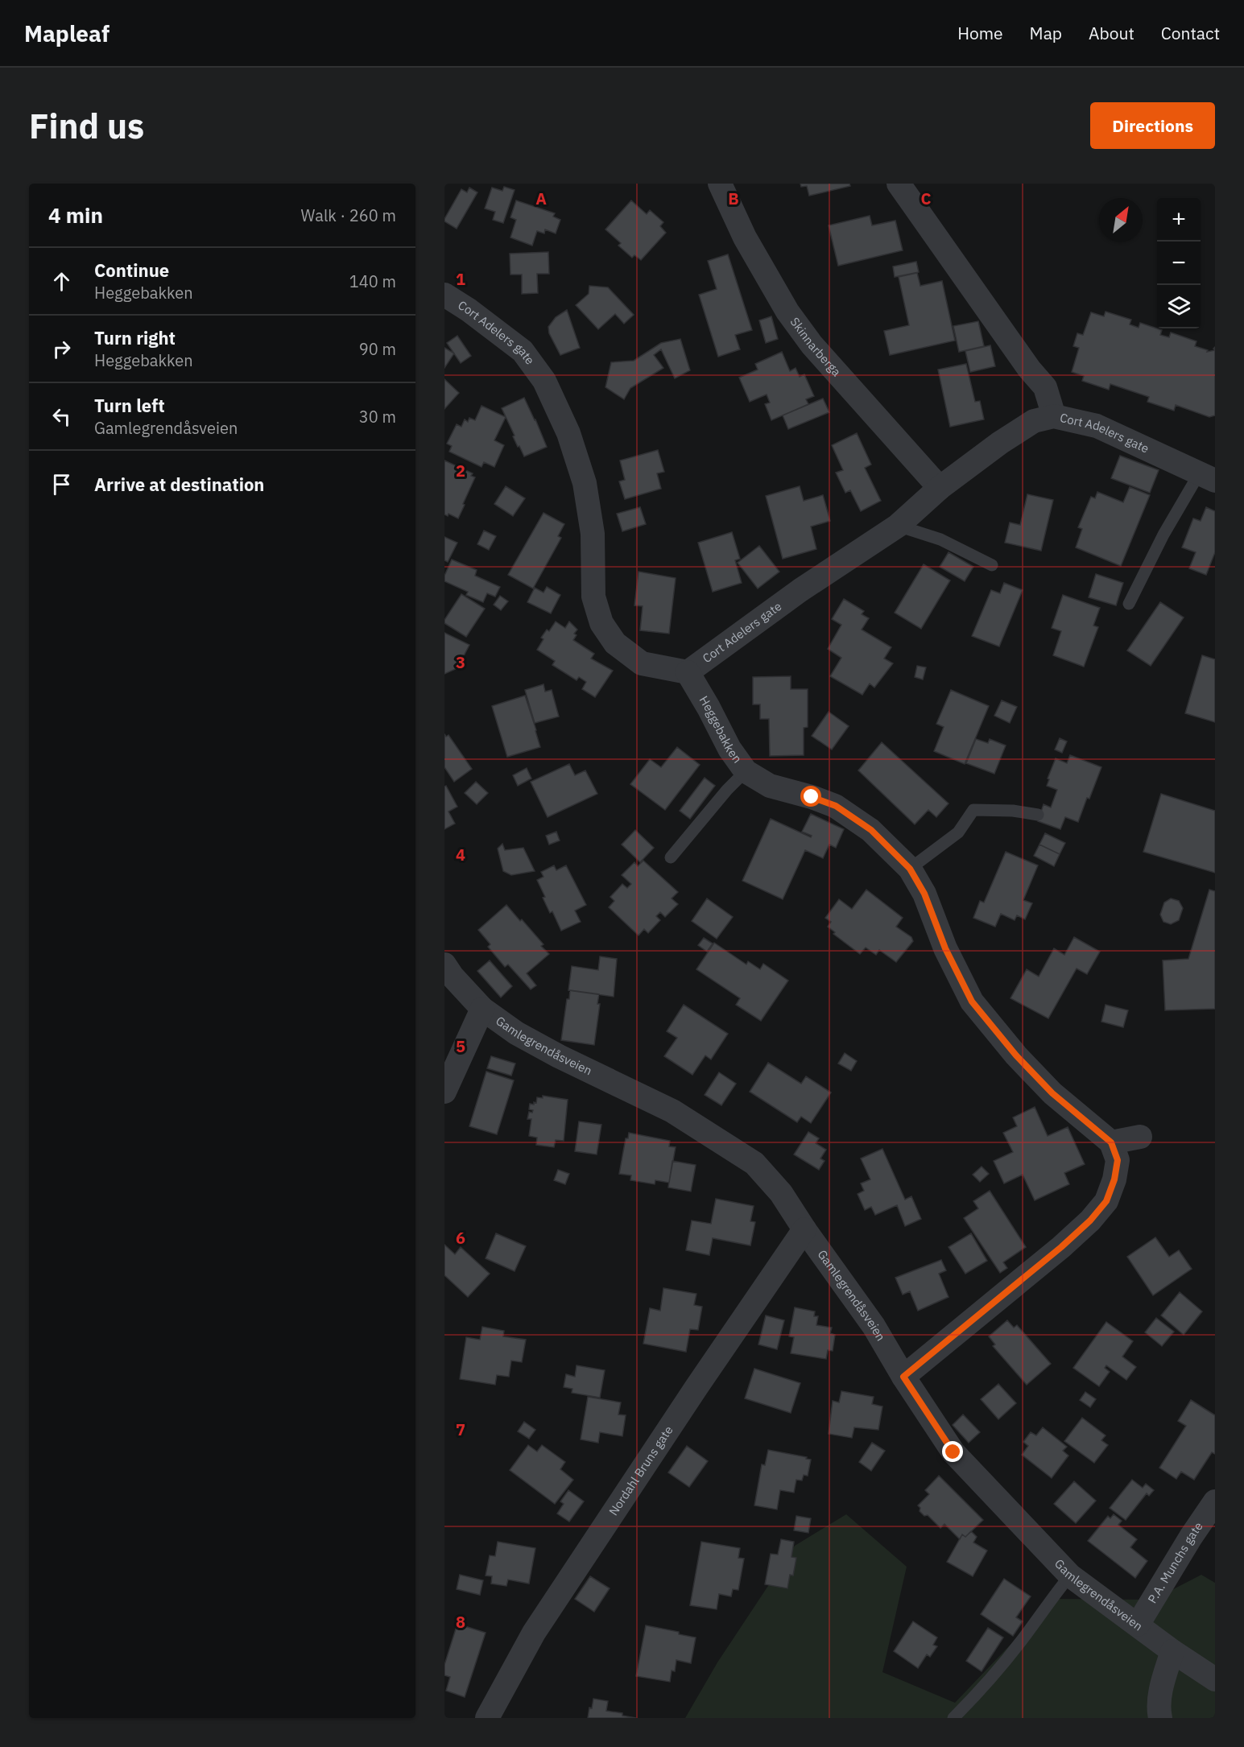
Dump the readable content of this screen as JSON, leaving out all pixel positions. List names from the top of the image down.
{
  "streets": {
    "street": [
      "Cort Adelers gate",
      "Skinnarberga",
      "Heggebakken",
      "Gamlegrendåsveien",
      "Nordahl Bruns gate",
      "P.A. Munchs gate"
    ]
  },
  "crossings": [
    ["Cort Adelers gate", "Skinnarberga"],
    ["Cort Adelers gate", "Heggebakken"],
    ["Gamlegrendåsveien", "Nordahl Bruns gate"],
    ["Gamlegrendåsveien", "P.A. Munchs gate"]
  ],
  "north": "top right",
  "page": {
    "header": "Mapleaf",
    "nav": [
      "Home",
      "Map",
      "About",
      "Contact"
    ],
    "buttons": "Directions",
    "title": "Find us",
    "heading": ["4 min", "Walk · 260 m"],
    "map_buttons": ["+", "−"],
    "list": [
      ["Continue", "Heggebakken", "140 m"],
      ["Turn right", "Heggebakken", "90 m"],
      ["Turn left", "Gamlegrendåsveien", "30 m"],
      "Arrive at destination"
    ]
  },
  "grid": {
    "columns": ["A", "B", "C"],
    "rows": [
      "1",
      "2",
      "3",
      "4",
      "5",
      "6",
      "7",
      "8"
    ]
  }
}
